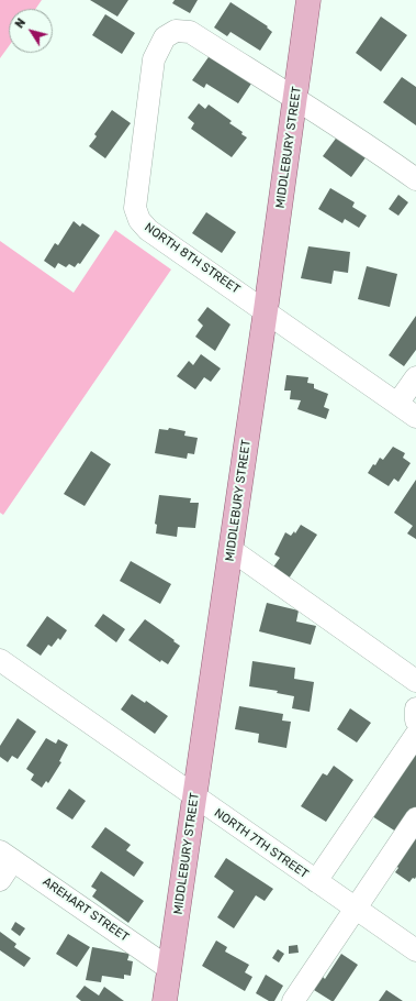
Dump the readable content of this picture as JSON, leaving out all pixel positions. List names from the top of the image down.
{
  "streets": {
    "main road": ["MIDDLEBURY STREET"],
    "street": ["NORTH 8TH STREET", "NORTH 7TH STREET", "AREHART STREET"]
  },
  "crossings": [
    ["MIDDLEBURY STREET", "NORTH 8TH STREET"],
    ["MIDDLEBURY STREET", "NORTH 7TH STREET"],
    ["MIDDLEBURY STREET", "AREHART STREET"]
  ],
  "north": "top left"
}
